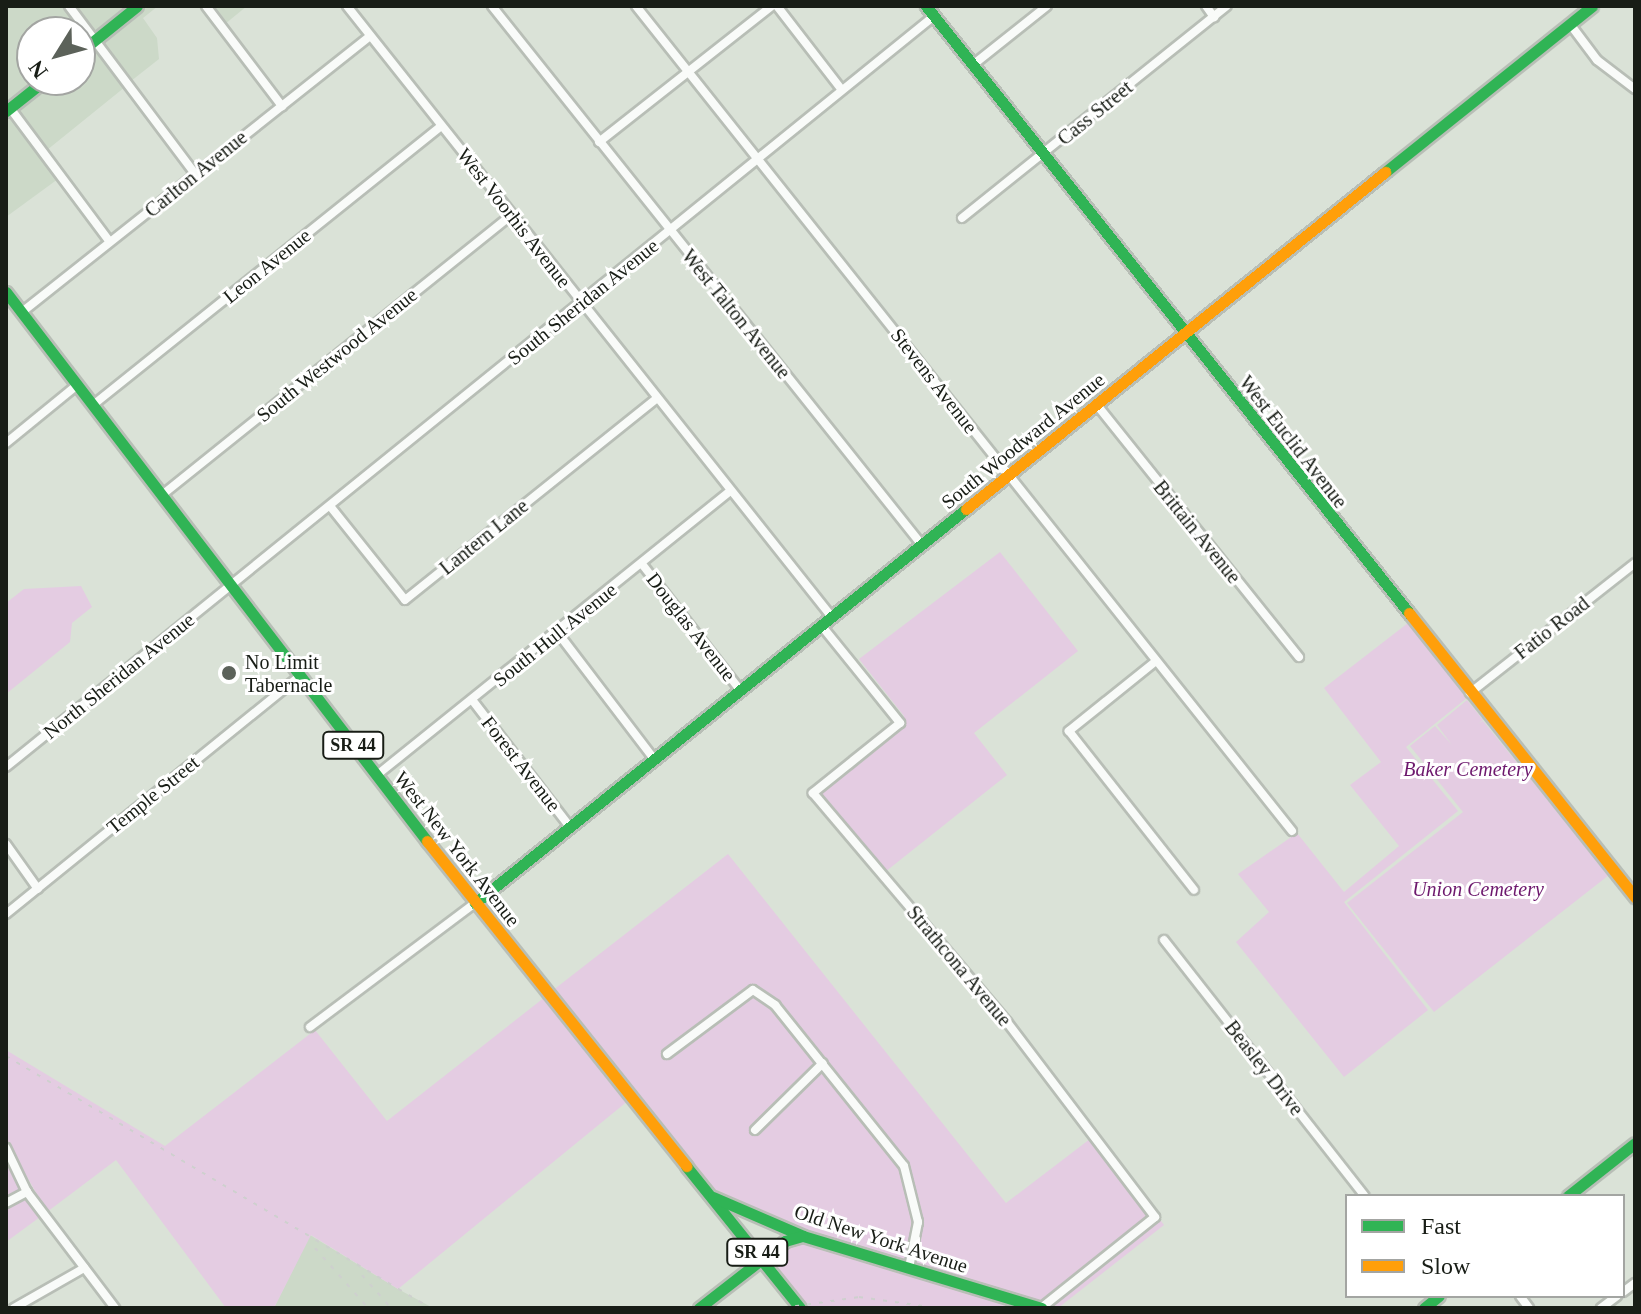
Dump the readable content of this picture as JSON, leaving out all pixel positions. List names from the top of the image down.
{
  "streets": {
    "main road": [
      "South Woodward Avenue",
      "West Euclid Avenue",
      "SR 44",
      "West New York Avenue",
      "Old New York Avenue"
    ],
    "street": [
      "Cass Street",
      "Carlton Avenue",
      "West Voorhis Avenue",
      "Leon Avenue",
      "South Sheridan Avenue",
      "West Talton Avenue",
      "South Westwood Avenue",
      "Stevens Avenue",
      "Brittain Avenue",
      "Lantern Lane",
      "Douglas Avenue",
      "Fatio Road",
      "South Hull Avenue",
      "North Sheridan Avenue",
      "Forest Avenue",
      "Temple Street",
      "Strathcona Avenue",
      "Beasley Drive"
    ]
  },
  "crossings": [
    ["Cass Street", "West Euclid Avenue"],
    ["Carlton Avenue", "West Voorhis Avenue"],
    ["Carlton Avenue", "West New York Avenue"],
    ["West Voorhis Avenue", "Leon Avenue"],
    ["West Voorhis Avenue", "South Sheridan Avenue"],
    ["West Voorhis Avenue", "South Westwood Avenue"],
    ["West Voorhis Avenue", "South Woodward Avenue"],
    ["West Voorhis Avenue", "Lantern Lane"],
    ["West Voorhis Avenue", "South Hull Avenue"],
    ["Leon Avenue", "West New York Avenue"],
    ["South Sheridan Avenue", "West Talton Avenue"],
    ["South Sheridan Avenue", "Stevens Avenue"],
    ["South Sheridan Avenue", "West Euclid Avenue"],
    ["South Sheridan Avenue", "Lantern Lane"],
    ["South Sheridan Avenue", "North Sheridan Avenue"],
    ["South Sheridan Avenue", "West New York Avenue"],
    ["West Talton Avenue", "South Woodward Avenue"],
    ["South Westwood Avenue", "West New York Avenue"],
    ["Stevens Avenue", "South Woodward Avenue"],
    ["South Woodward Avenue", "West Euclid Avenue"],
    ["South Woodward Avenue", "Brittain Avenue"],
    ["South Woodward Avenue", "Douglas Avenue"],
    ["South Woodward Avenue", "Forest Avenue"],
    ["South Woodward Avenue", "West New York Avenue"],
    ["South Woodward Avenue", "Strathcona Avenue"],
    ["West Euclid Avenue", "Fatio Road"],
    ["Douglas Avenue", "South Hull Avenue"],
    ["South Hull Avenue", "Forest Avenue"],
    ["South Hull Avenue", "West New York Avenue"],
    ["North Sheridan Avenue", "West New York Avenue"],
    ["Temple Street", "West New York Avenue"],
    ["West New York Avenue", "Old New York Avenue"],
    ["Strathcona Avenue", "Old New York Avenue"]
  ],
  "parks": ["Baker Cemetery", "Union Cemetery"],
  "places": ["No Limit Tabernacle"],
  "legend": ["Fast", "Slow"],
  "north": "bottom left"
}
